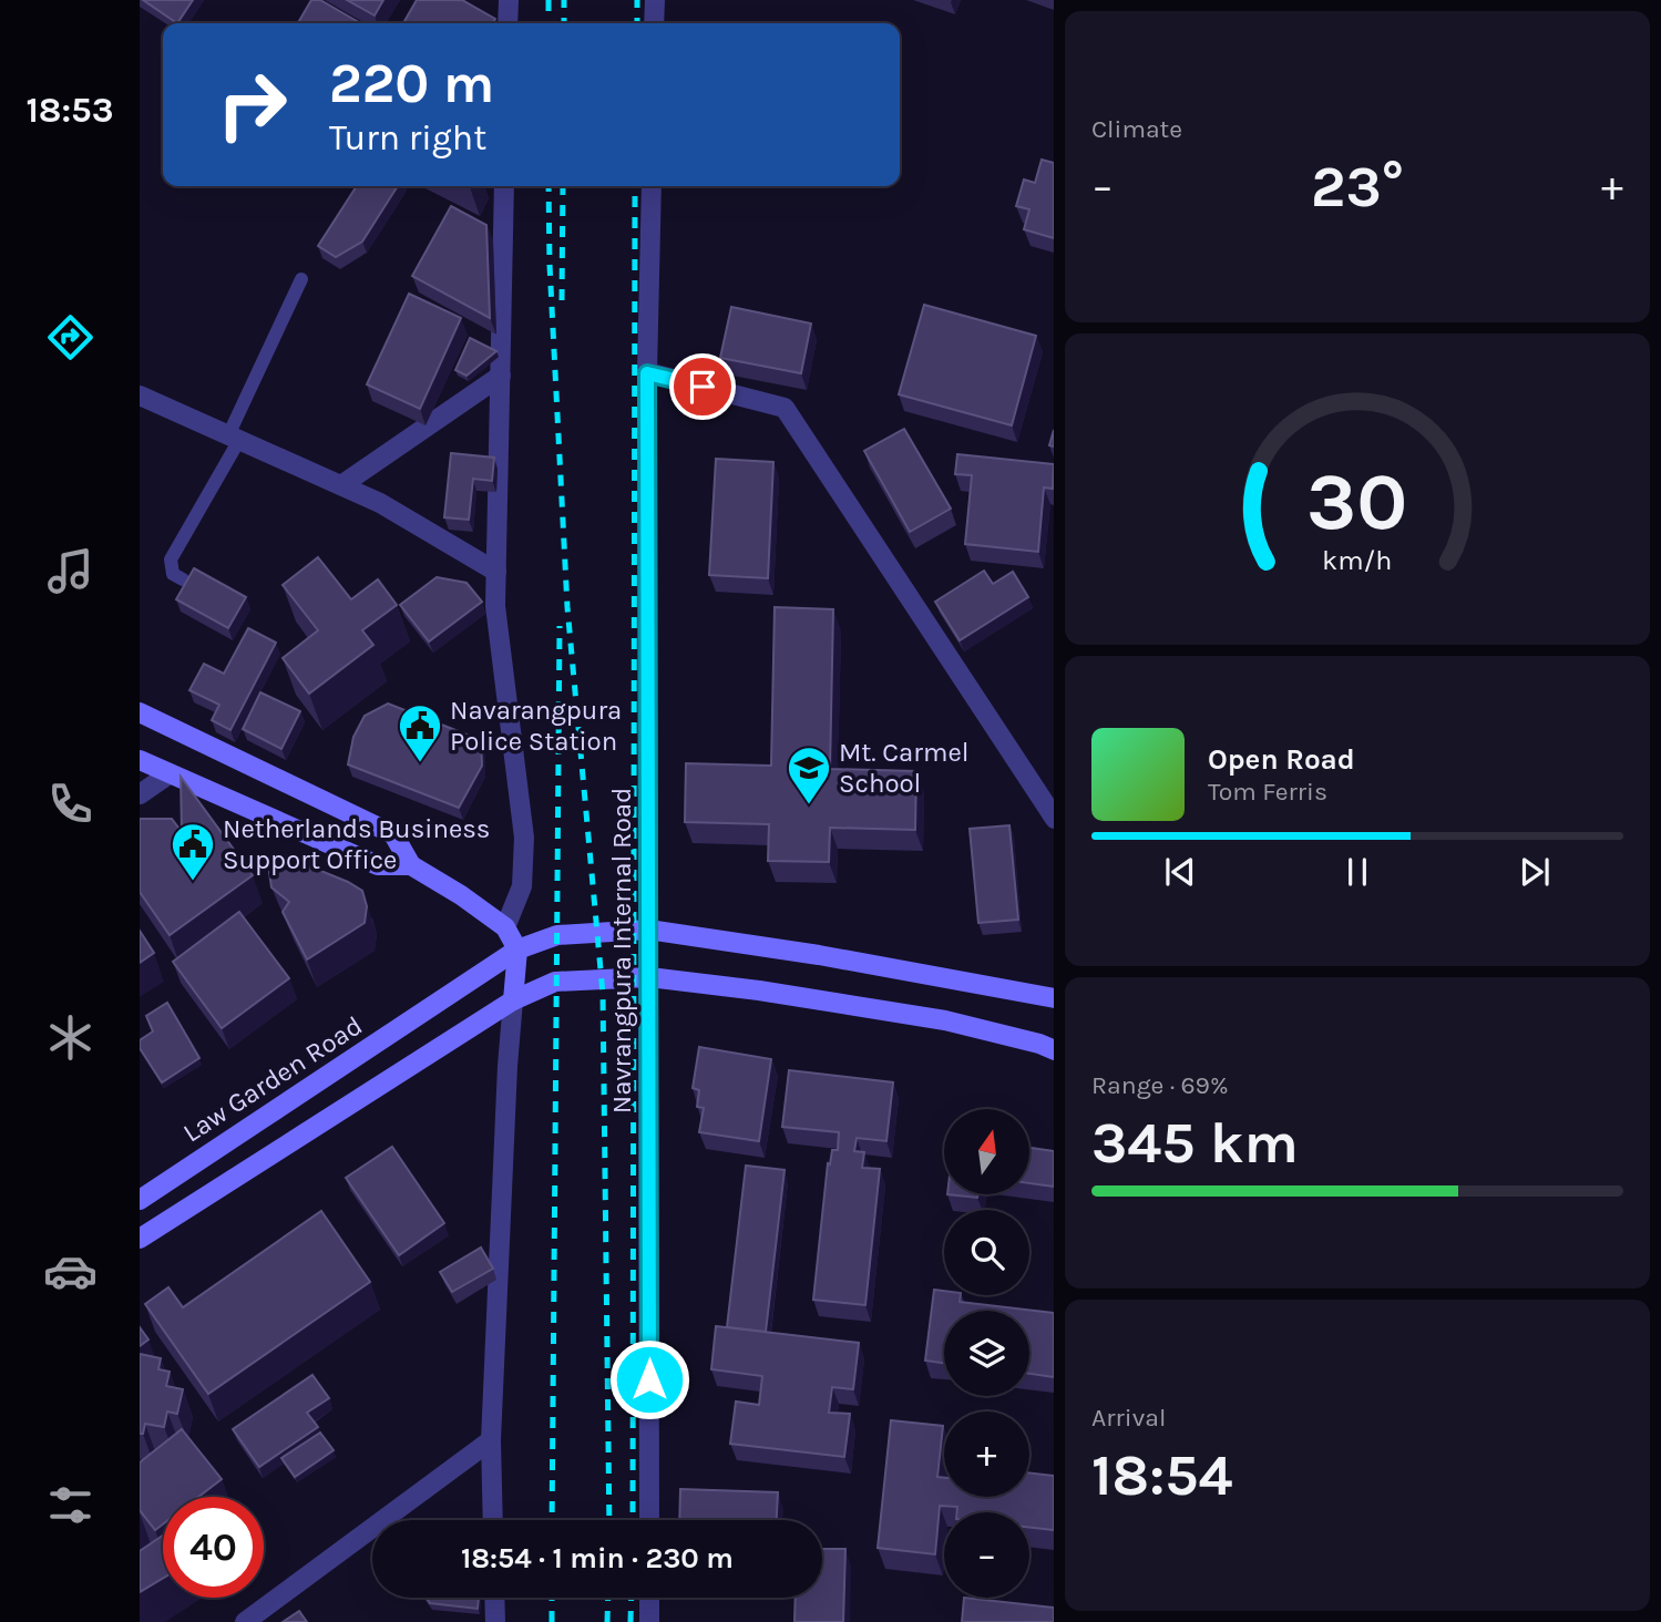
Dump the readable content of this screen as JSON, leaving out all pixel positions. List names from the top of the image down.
{
  "streets": {
    "main road": ["Law Garden Road"],
    "street": ["Navrangpura Internal Road"]
  },
  "crossings": [
    ["Navrangpura Internal Road", "Law Garden Road"]
  ],
  "places": {
    "public building": ["Navarangpura Police Station", "Netherlands Business Support Office"],
    "school or university": ["Mt. Carmel School"]
  },
  "north": "top",
  "page": {
    "tabs": "18:53",
    "tile": [
      "Climate",
      ["Range · 69%", "345 km"],
      ["Arrival", "18:54"]
    ],
    "turn": ["220 m", "Turn right"],
    "heat": ["−", "23°", "+"],
    "song": ["Open Road", "Tom Ferris"],
    "map_buttons": ["+", "−"],
    "limit": "40",
    "trip": "18:54 · 1 min · 230 m",
    "gauge": ["30", "km/h"]
  }
}
